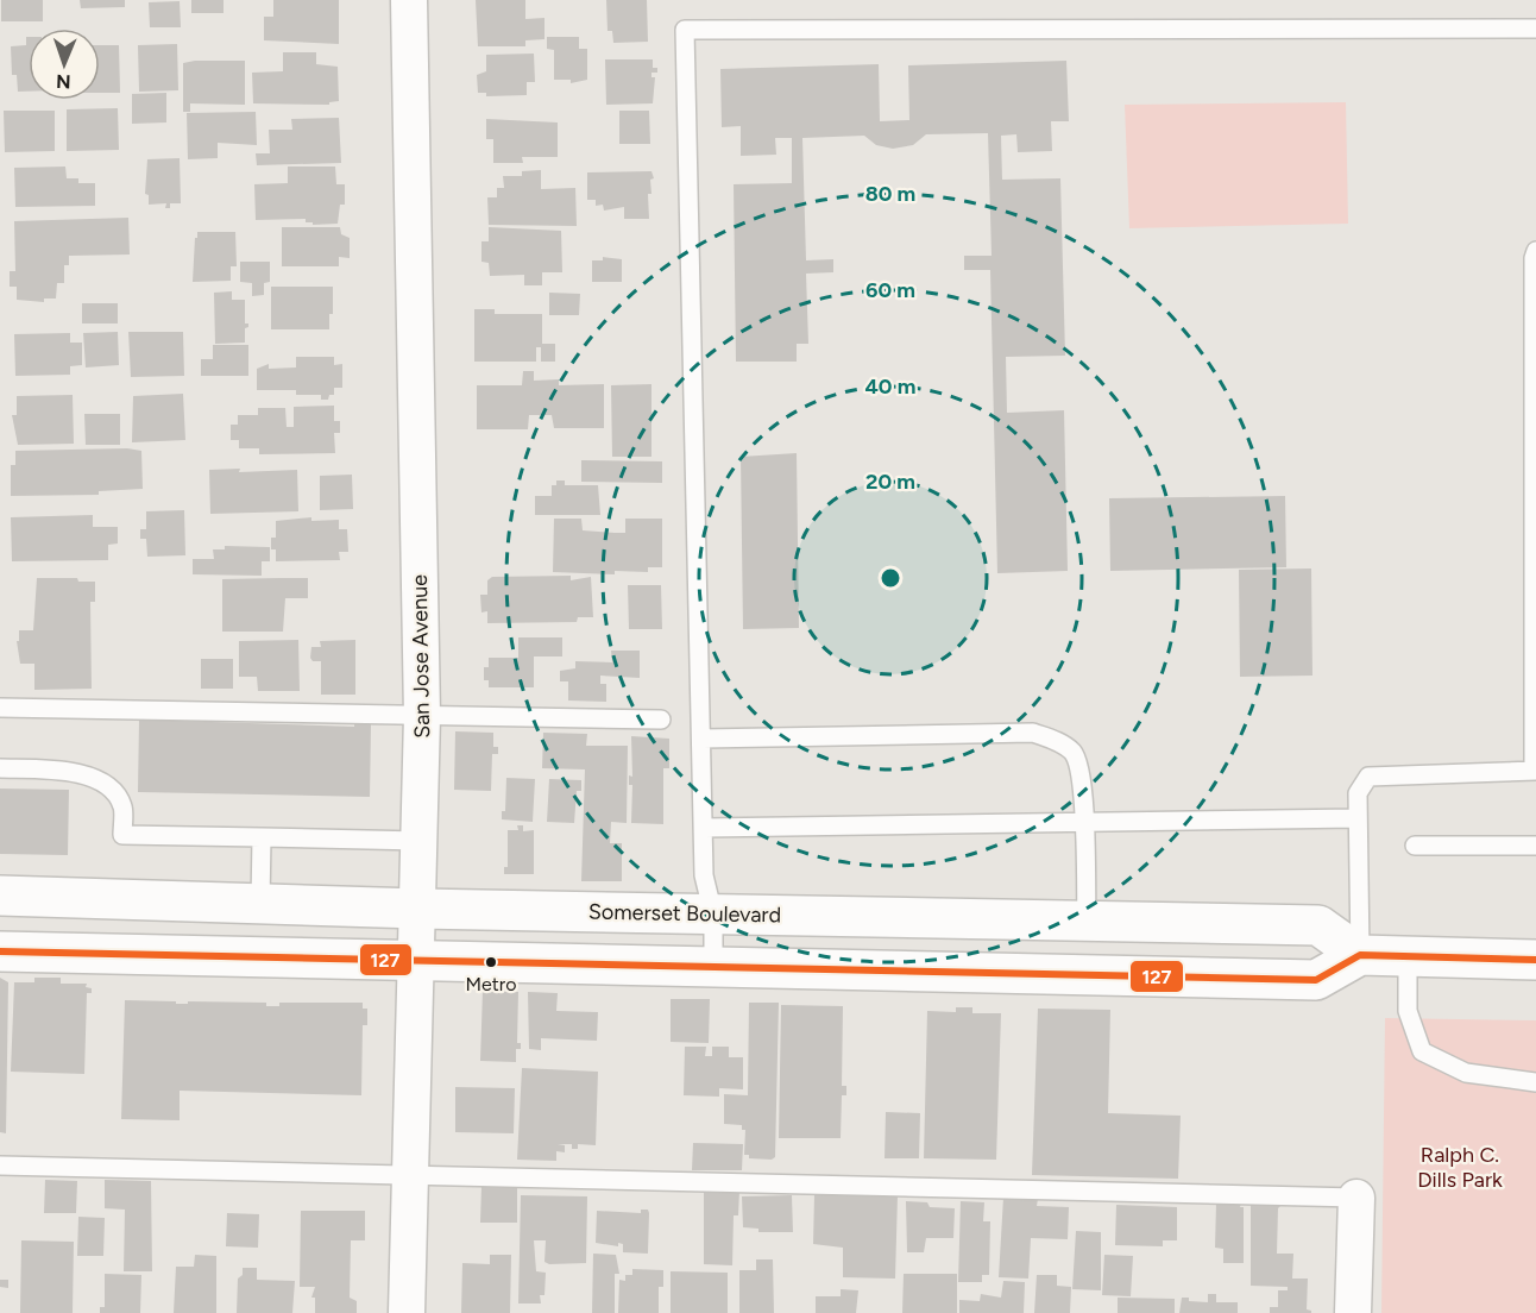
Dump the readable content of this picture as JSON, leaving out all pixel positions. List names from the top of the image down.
{
  "streets": {
    "main road": ["Somerset Boulevard"],
    "street": ["San Jose Avenue"]
  },
  "crossings": [
    ["San Jose Avenue", "Somerset Boulevard"]
  ],
  "parks": ["Ralph C. Dills Park"],
  "places": ["Metro"],
  "lines": ["transit line 127"],
  "north": "bottom",
  "rings": [
    "80 m",
    "60 m",
    "40 m",
    "20 m"
  ]
}
